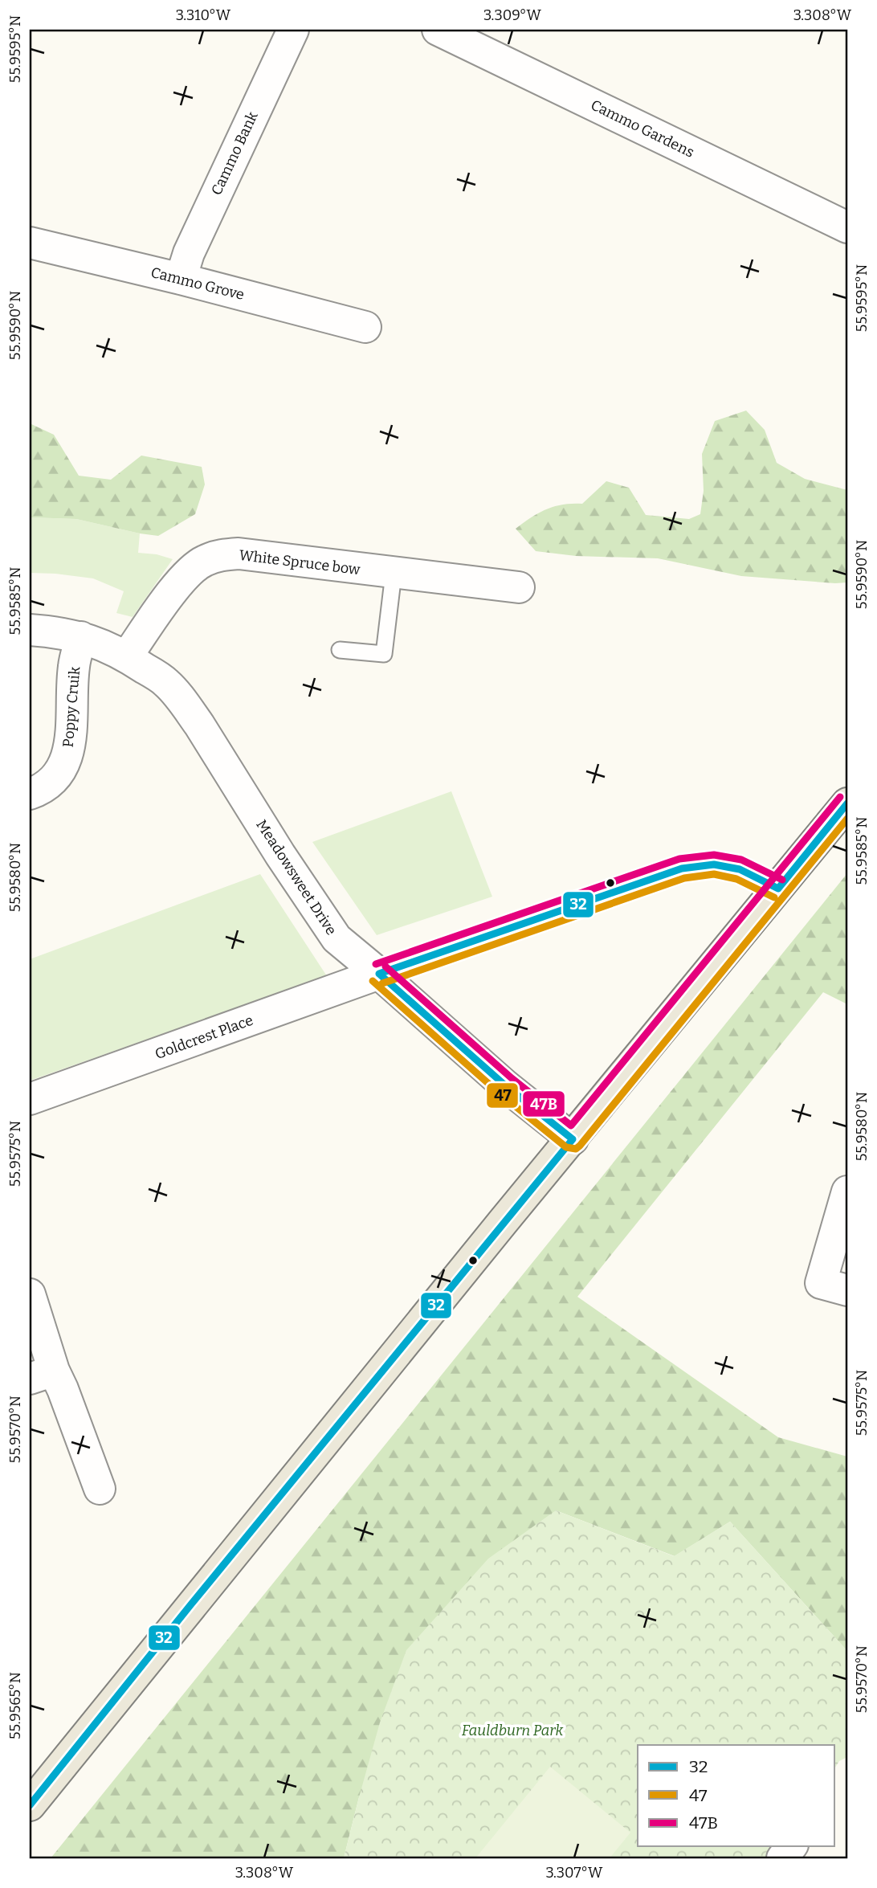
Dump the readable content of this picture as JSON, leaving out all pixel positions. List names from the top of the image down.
{
  "streets": {
    "street": [
      "Cammo Gardens",
      "Cammo Bank",
      "Cammo Grove",
      "White Spruce bow",
      "Poppy Cruik",
      "Meadowsweet Drive",
      "Goldcrest Place"
    ]
  },
  "crossings": [
    ["Cammo Bank", "Cammo Grove"],
    ["White Spruce bow", "Meadowsweet Drive"],
    ["Poppy Cruik", "Meadowsweet Drive"],
    ["Meadowsweet Drive", "Goldcrest Place"]
  ],
  "parks": ["Fauldburn Park"],
  "lines": ["transit line 47B", "transit line 32", "transit line 47"],
  "legend": ["32", "47", "47B"],
  "coordinates": [
    "3.310°W",
    "3.309°W",
    "3.308°W",
    "55.9595°N",
    "55.9590°N",
    "55.9585°N",
    "55.9580°N",
    "55.9575°N",
    "55.9570°N",
    "55.9565°N",
    "3.307°W"
  ]
}
